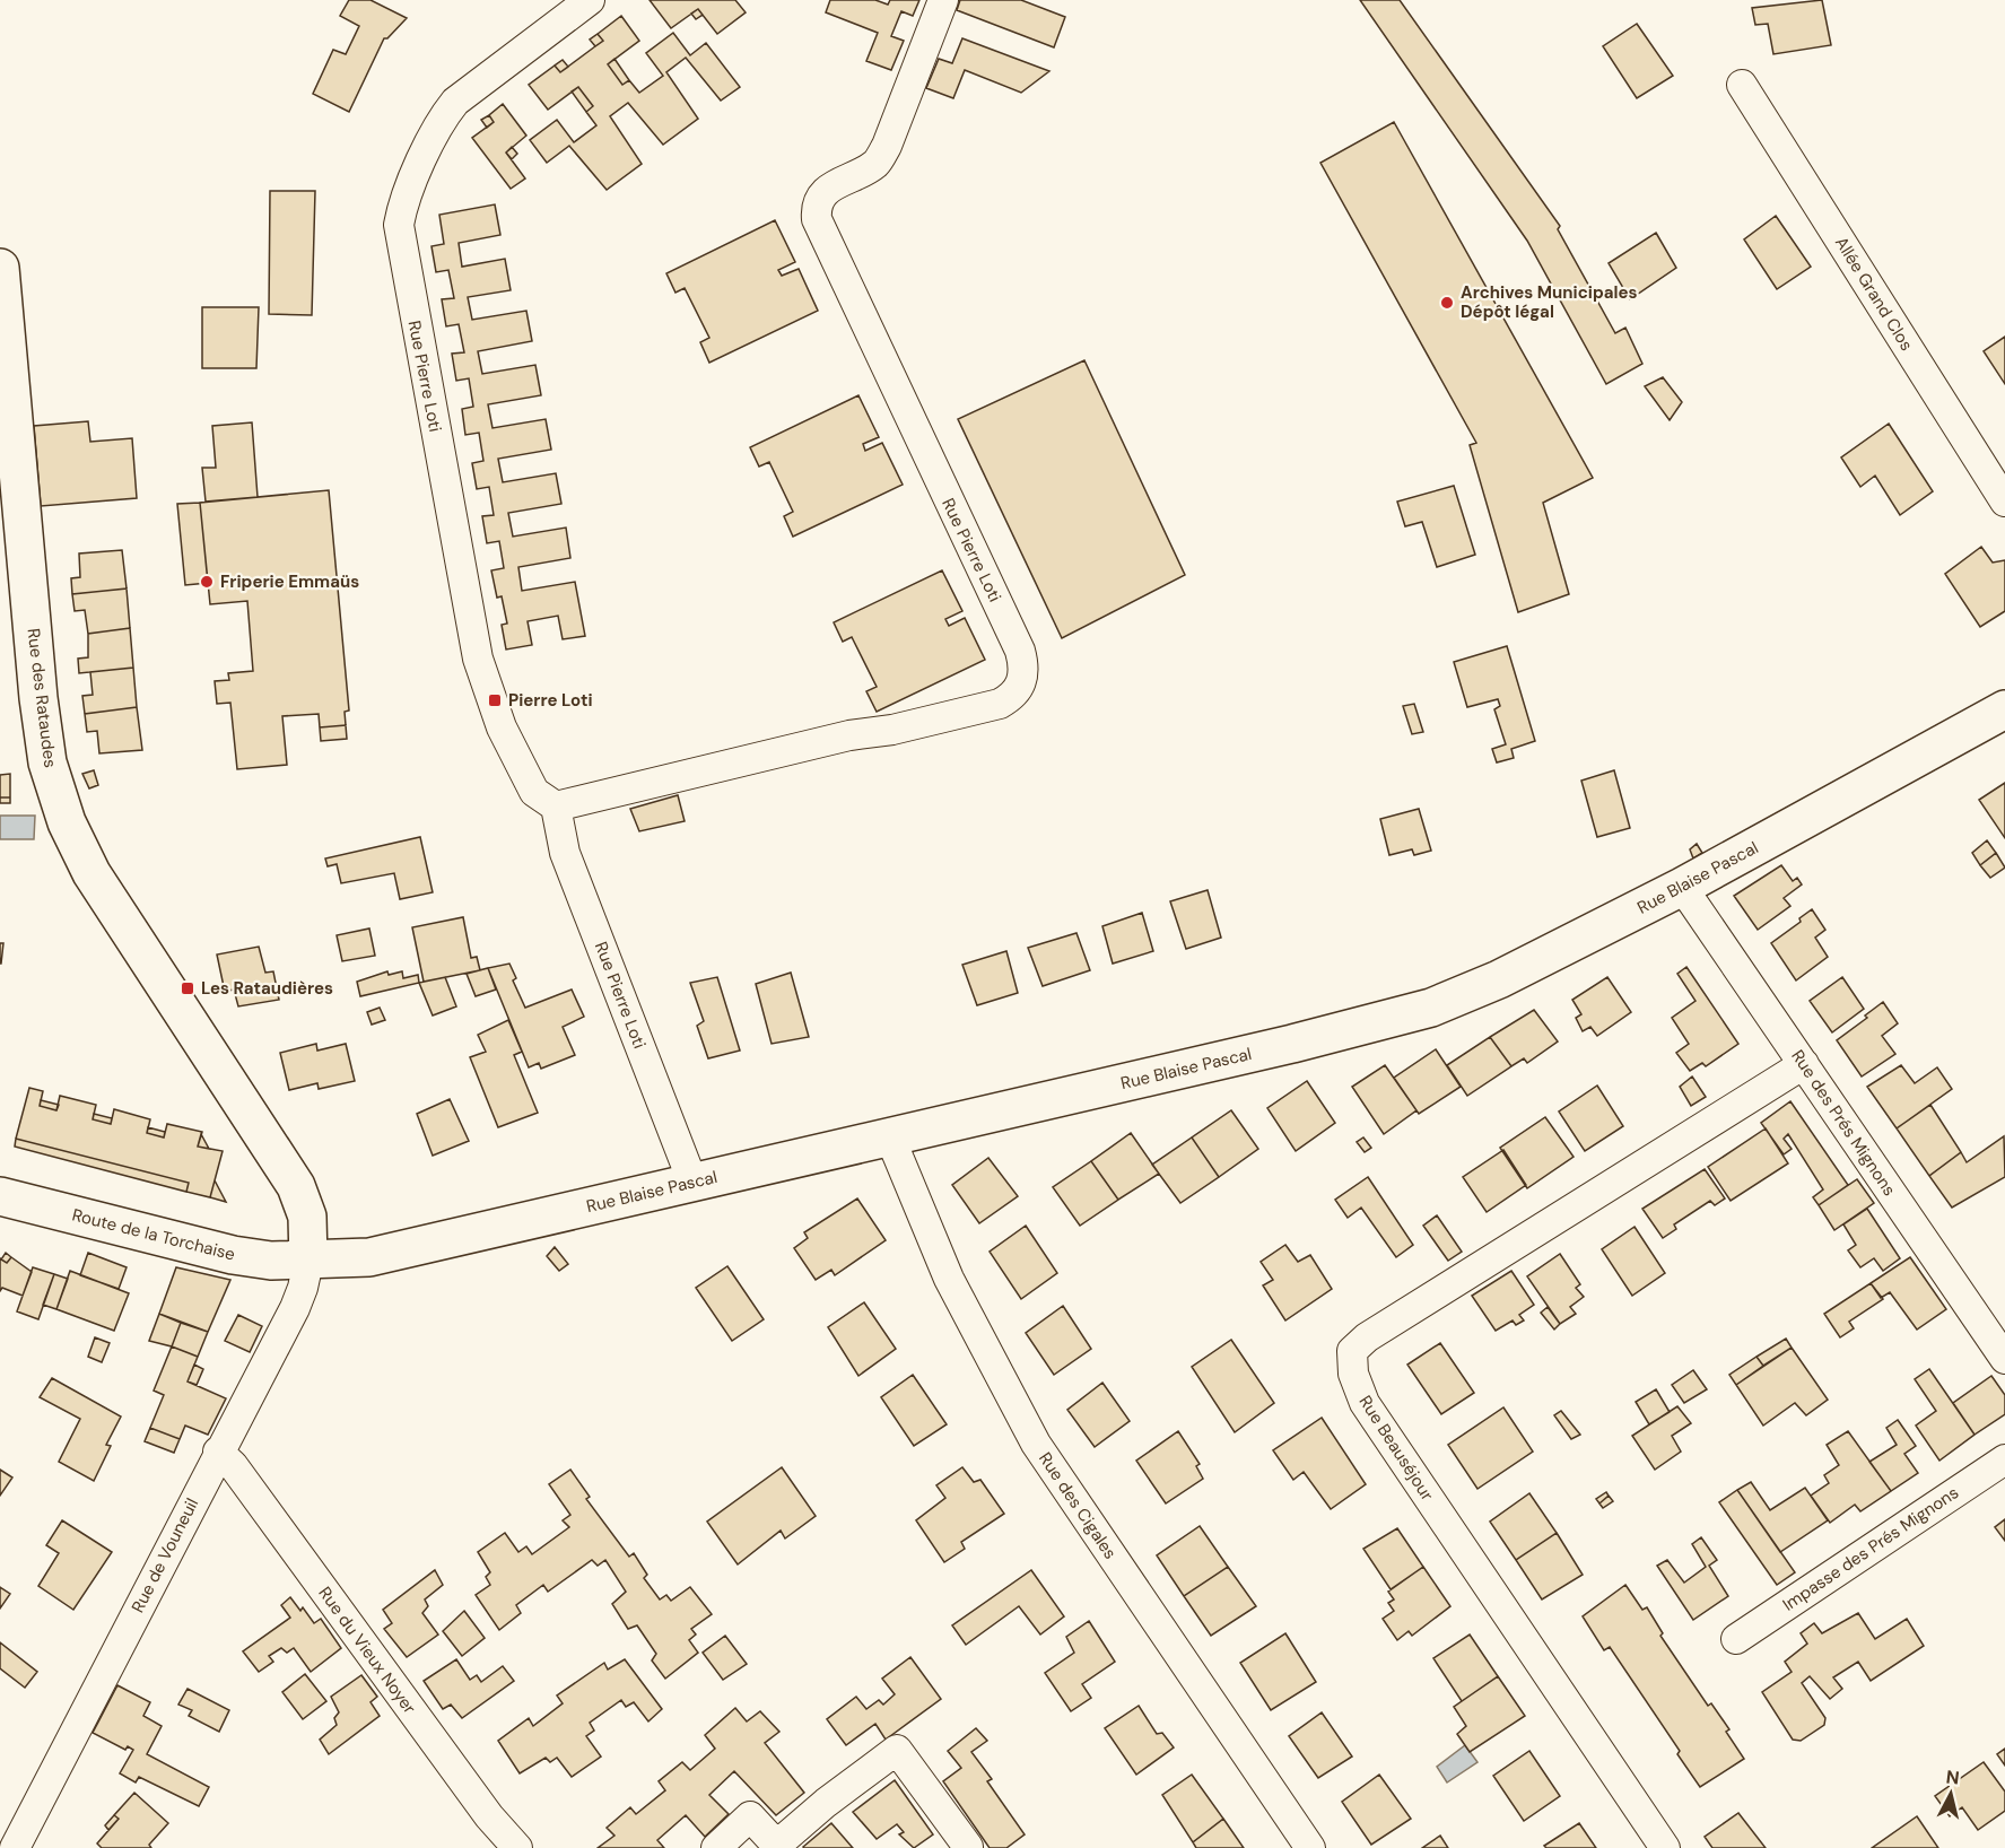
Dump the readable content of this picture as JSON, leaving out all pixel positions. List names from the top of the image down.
{
  "streets": {
    "street": [
      "Allée Grand Clos",
      "Rue Pierre Loti",
      "Rue des Rataudes",
      "Rue Blaise Pascal",
      "Rue des Prés Mignons",
      "Route de la Torchaise",
      "Rue Beauséjour",
      "Rue des Cigales",
      "Impasse des Prés Mignons",
      "Rue de Vouneuil",
      "Rue du Vieux Noyer"
    ]
  },
  "crossings": [
    ["Rue Pierre Loti", "Rue Blaise Pascal"],
    ["Rue des Rataudes", "Rue Blaise Pascal"],
    ["Rue des Rataudes", "Route de la Torchaise"],
    ["Rue des Rataudes", "Rue de Vouneuil"],
    ["Rue Blaise Pascal", "Rue des Prés Mignons"],
    ["Rue Blaise Pascal", "Route de la Torchaise"],
    ["Rue Blaise Pascal", "Rue des Cigales"],
    ["Rue Blaise Pascal", "Rue de Vouneuil"],
    ["Rue des Prés Mignons", "Rue Beauséjour"],
    ["Route de la Torchaise", "Rue de Vouneuil"],
    ["Rue de Vouneuil", "Rue du Vieux Noyer"]
  ],
  "places": {
    "other": ["Archives Municipales Dépôt légal", "Friperie Emmaüs"],
    "transit": ["Pierre Loti", "Les Rataudières"]
  },
  "north": "top"
}
